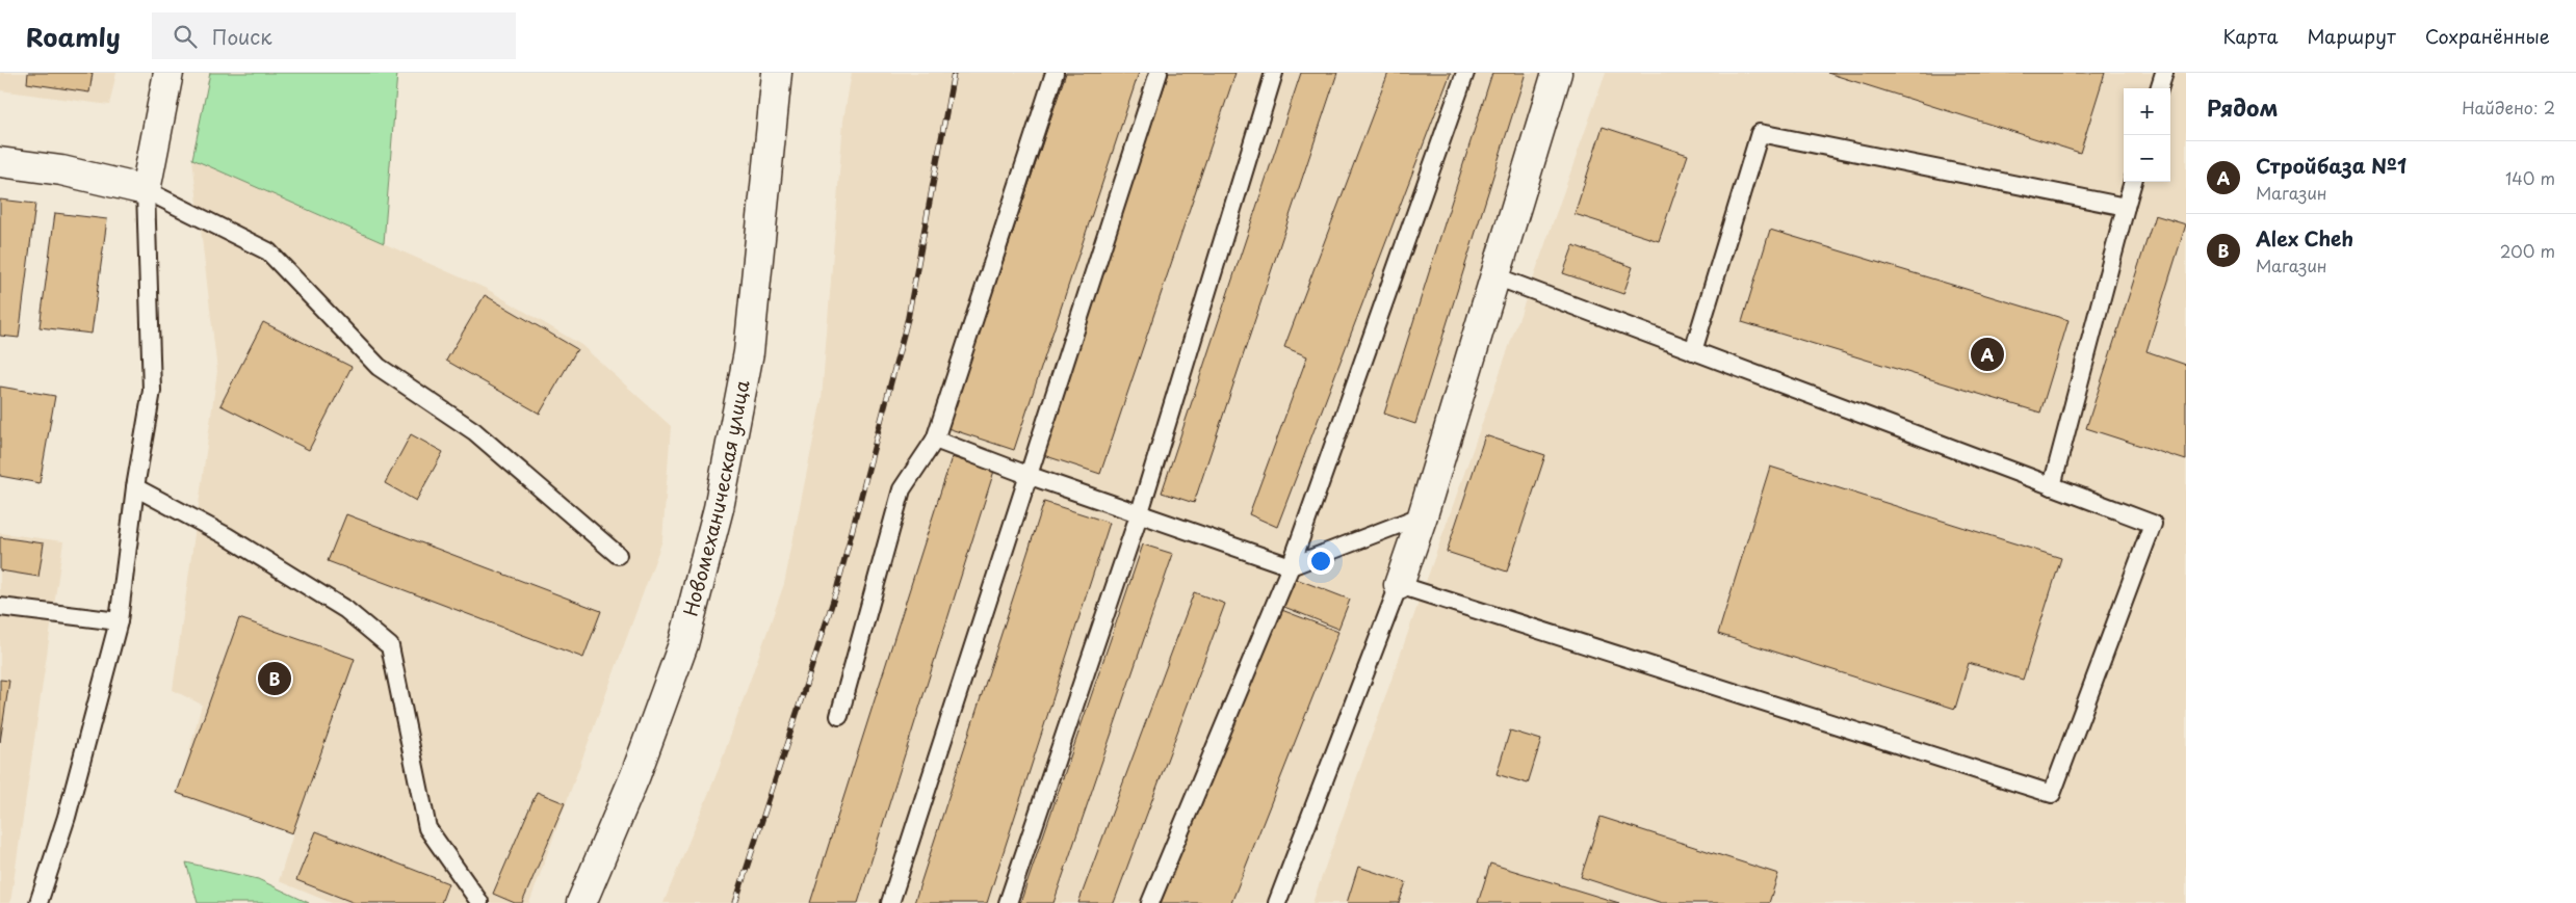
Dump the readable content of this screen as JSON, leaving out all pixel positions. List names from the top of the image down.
{
  "streets": {
    "main road": ["Новомеханическая улица"]
  },
  "page": {
    "header": "Roamly",
    "search": "Поиск",
    "nav": ["Карта", "Маршрут", "Сохранённые"],
    "heading": ["Рядом", "Найдено: 2"],
    "map_buttons": ["+", "−"],
    "list": [
      {
        "mark": "A",
        "name": "Стройбаза №1",
        "note": "Магазин",
        "value": "140 m"
      },
      {
        "mark": "B",
        "name": "Alex Cheh",
        "note": "Магазин",
        "value": "200 m"
      }
    ],
    "pins": ["A", "B"]
  }
}
